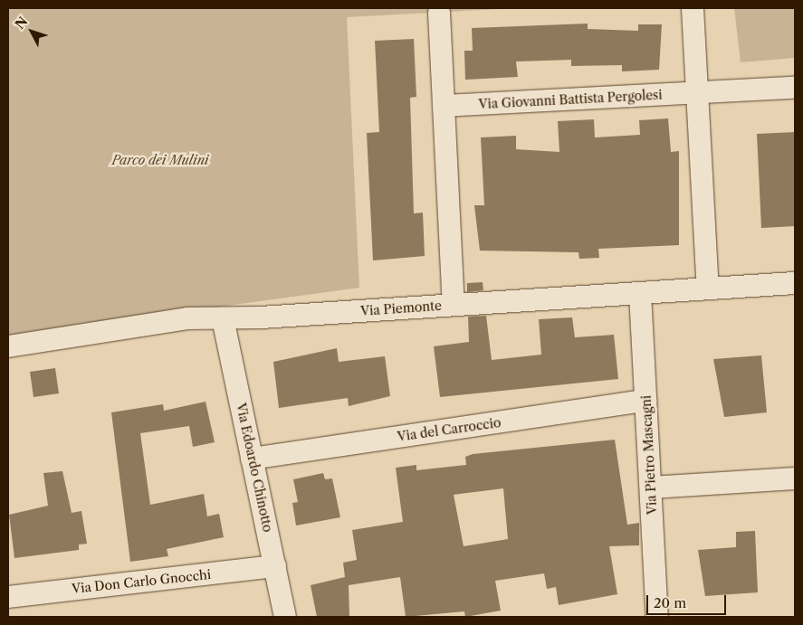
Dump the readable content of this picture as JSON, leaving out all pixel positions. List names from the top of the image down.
{
  "streets": {
    "street": [
      "Via Giovanni Battista Pergolesi",
      "Via Piemonte",
      "Via del Carroccio",
      "Via Pietro Mascagni",
      "Via Edoardo Chinotto",
      "Via Don Carlo Gnocchi"
    ]
  },
  "crossings": [
    ["Via Piemonte", "Via Pietro Mascagni"],
    ["Via Piemonte", "Via Edoardo Chinotto"],
    ["Via del Carroccio", "Via Pietro Mascagni"],
    ["Via del Carroccio", "Via Edoardo Chinotto"],
    ["Via Edoardo Chinotto", "Via Don Carlo Gnocchi"]
  ],
  "parks": ["Parco dei Mulini"],
  "scale_bar": "20 m",
  "north": "top left"
}
